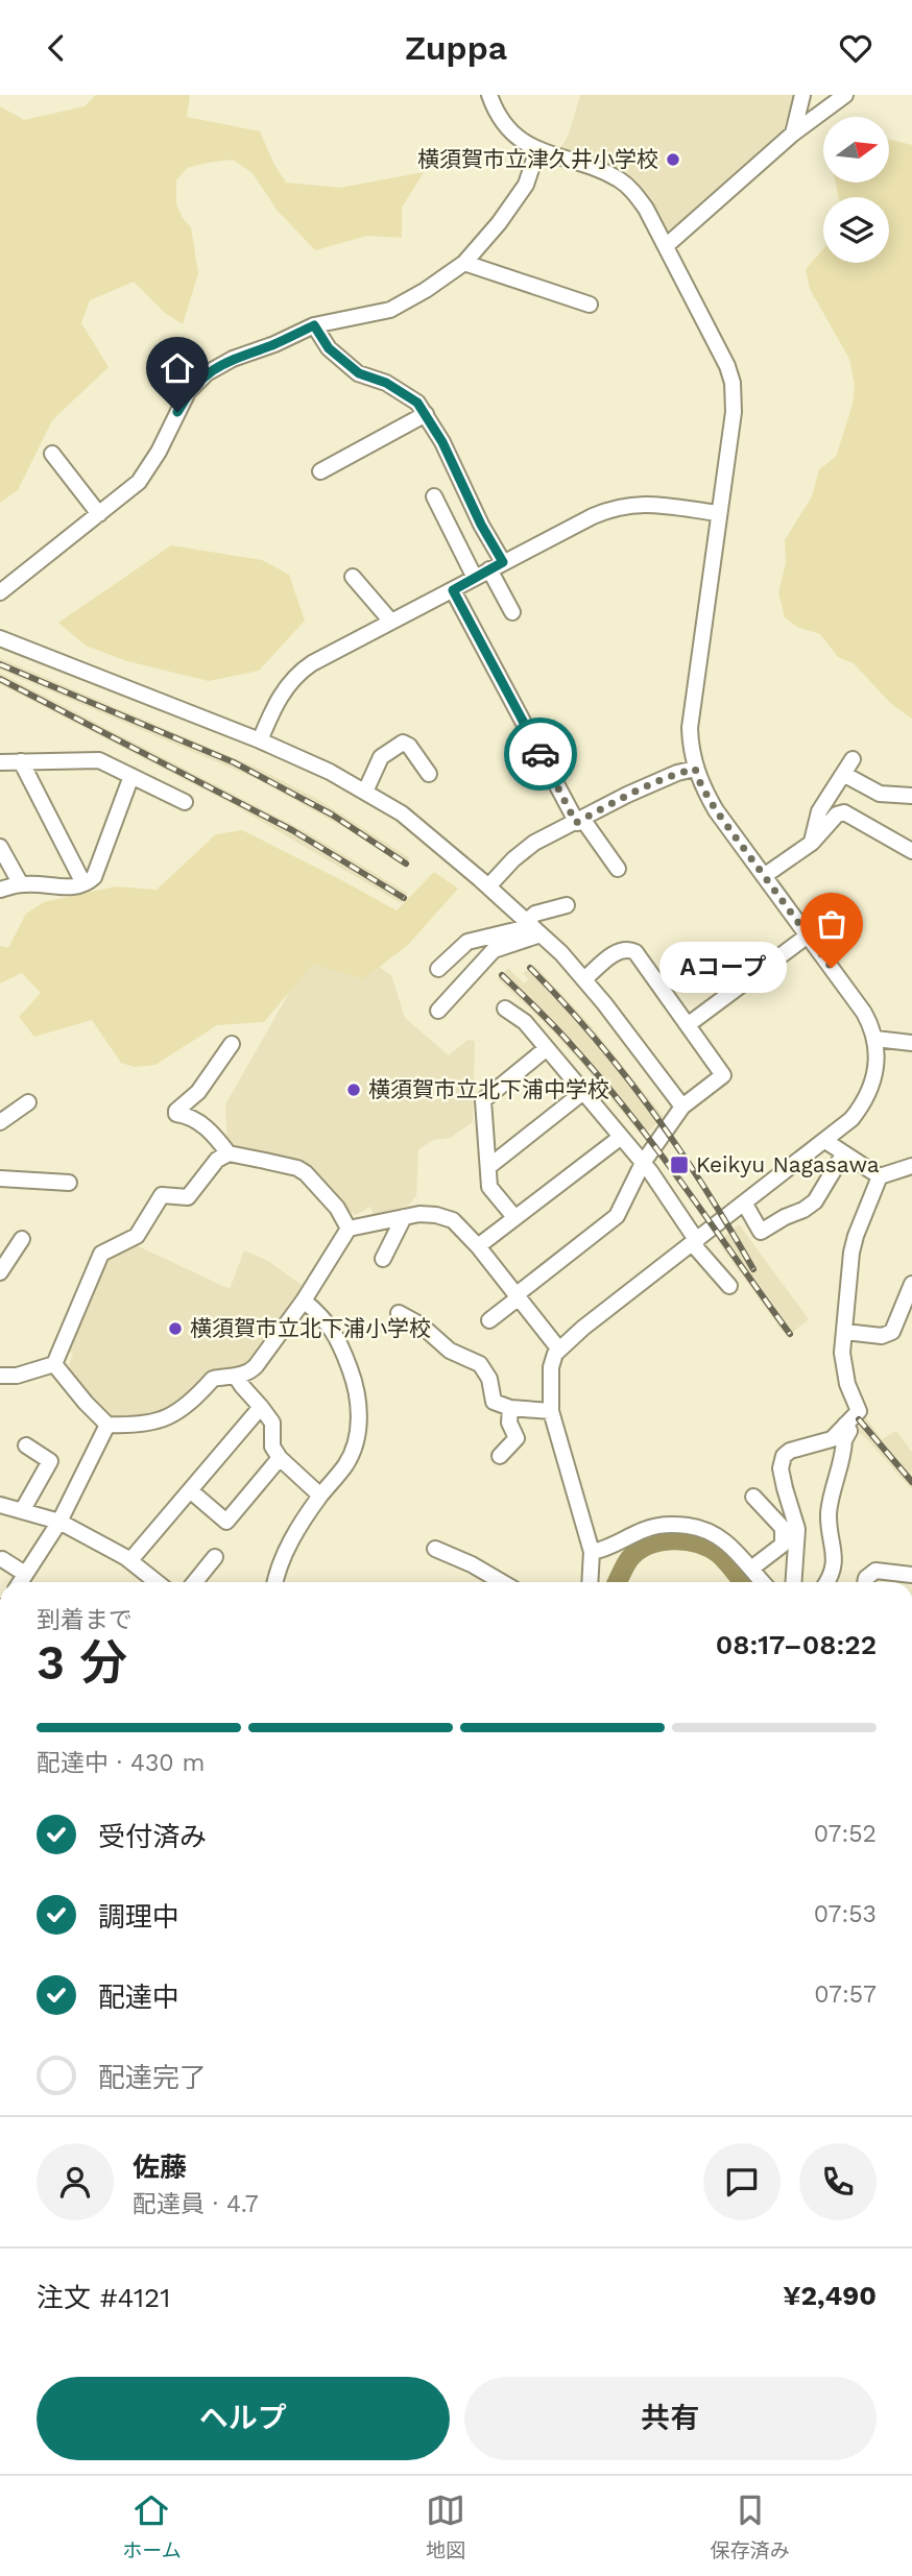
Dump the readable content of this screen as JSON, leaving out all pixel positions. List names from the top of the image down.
{
  "places": {
    "other": [
      "横須賀市立津久井小学校",
      "Aコープ",
      "横須賀市立北下浦中学校",
      "横須賀市立北下浦小学校"
    ],
    "transit": ["Keikyu Nagasawa"]
  },
  "north": "right",
  "page": {
    "header": "Zuppa",
    "bubble": "Aコープ",
    "heading": ["3 分", "到着まで", "08:17–08:22"],
    "panel": [
      "佐藤",
      "配達員 · 4.7",
      "注文 #4121",
      "¥2,490"
    ],
    "bar": "配達中 · 430 m",
    "list": [
      ["受付済み", "07:52"],
      ["調理中", "07:53"],
      ["配達中", "07:57"],
      "配達完了"
    ],
    "buttons": ["ヘルプ", "共有"],
    "tabs": ["ホーム", "地図", "保存済み"]
  }
}
